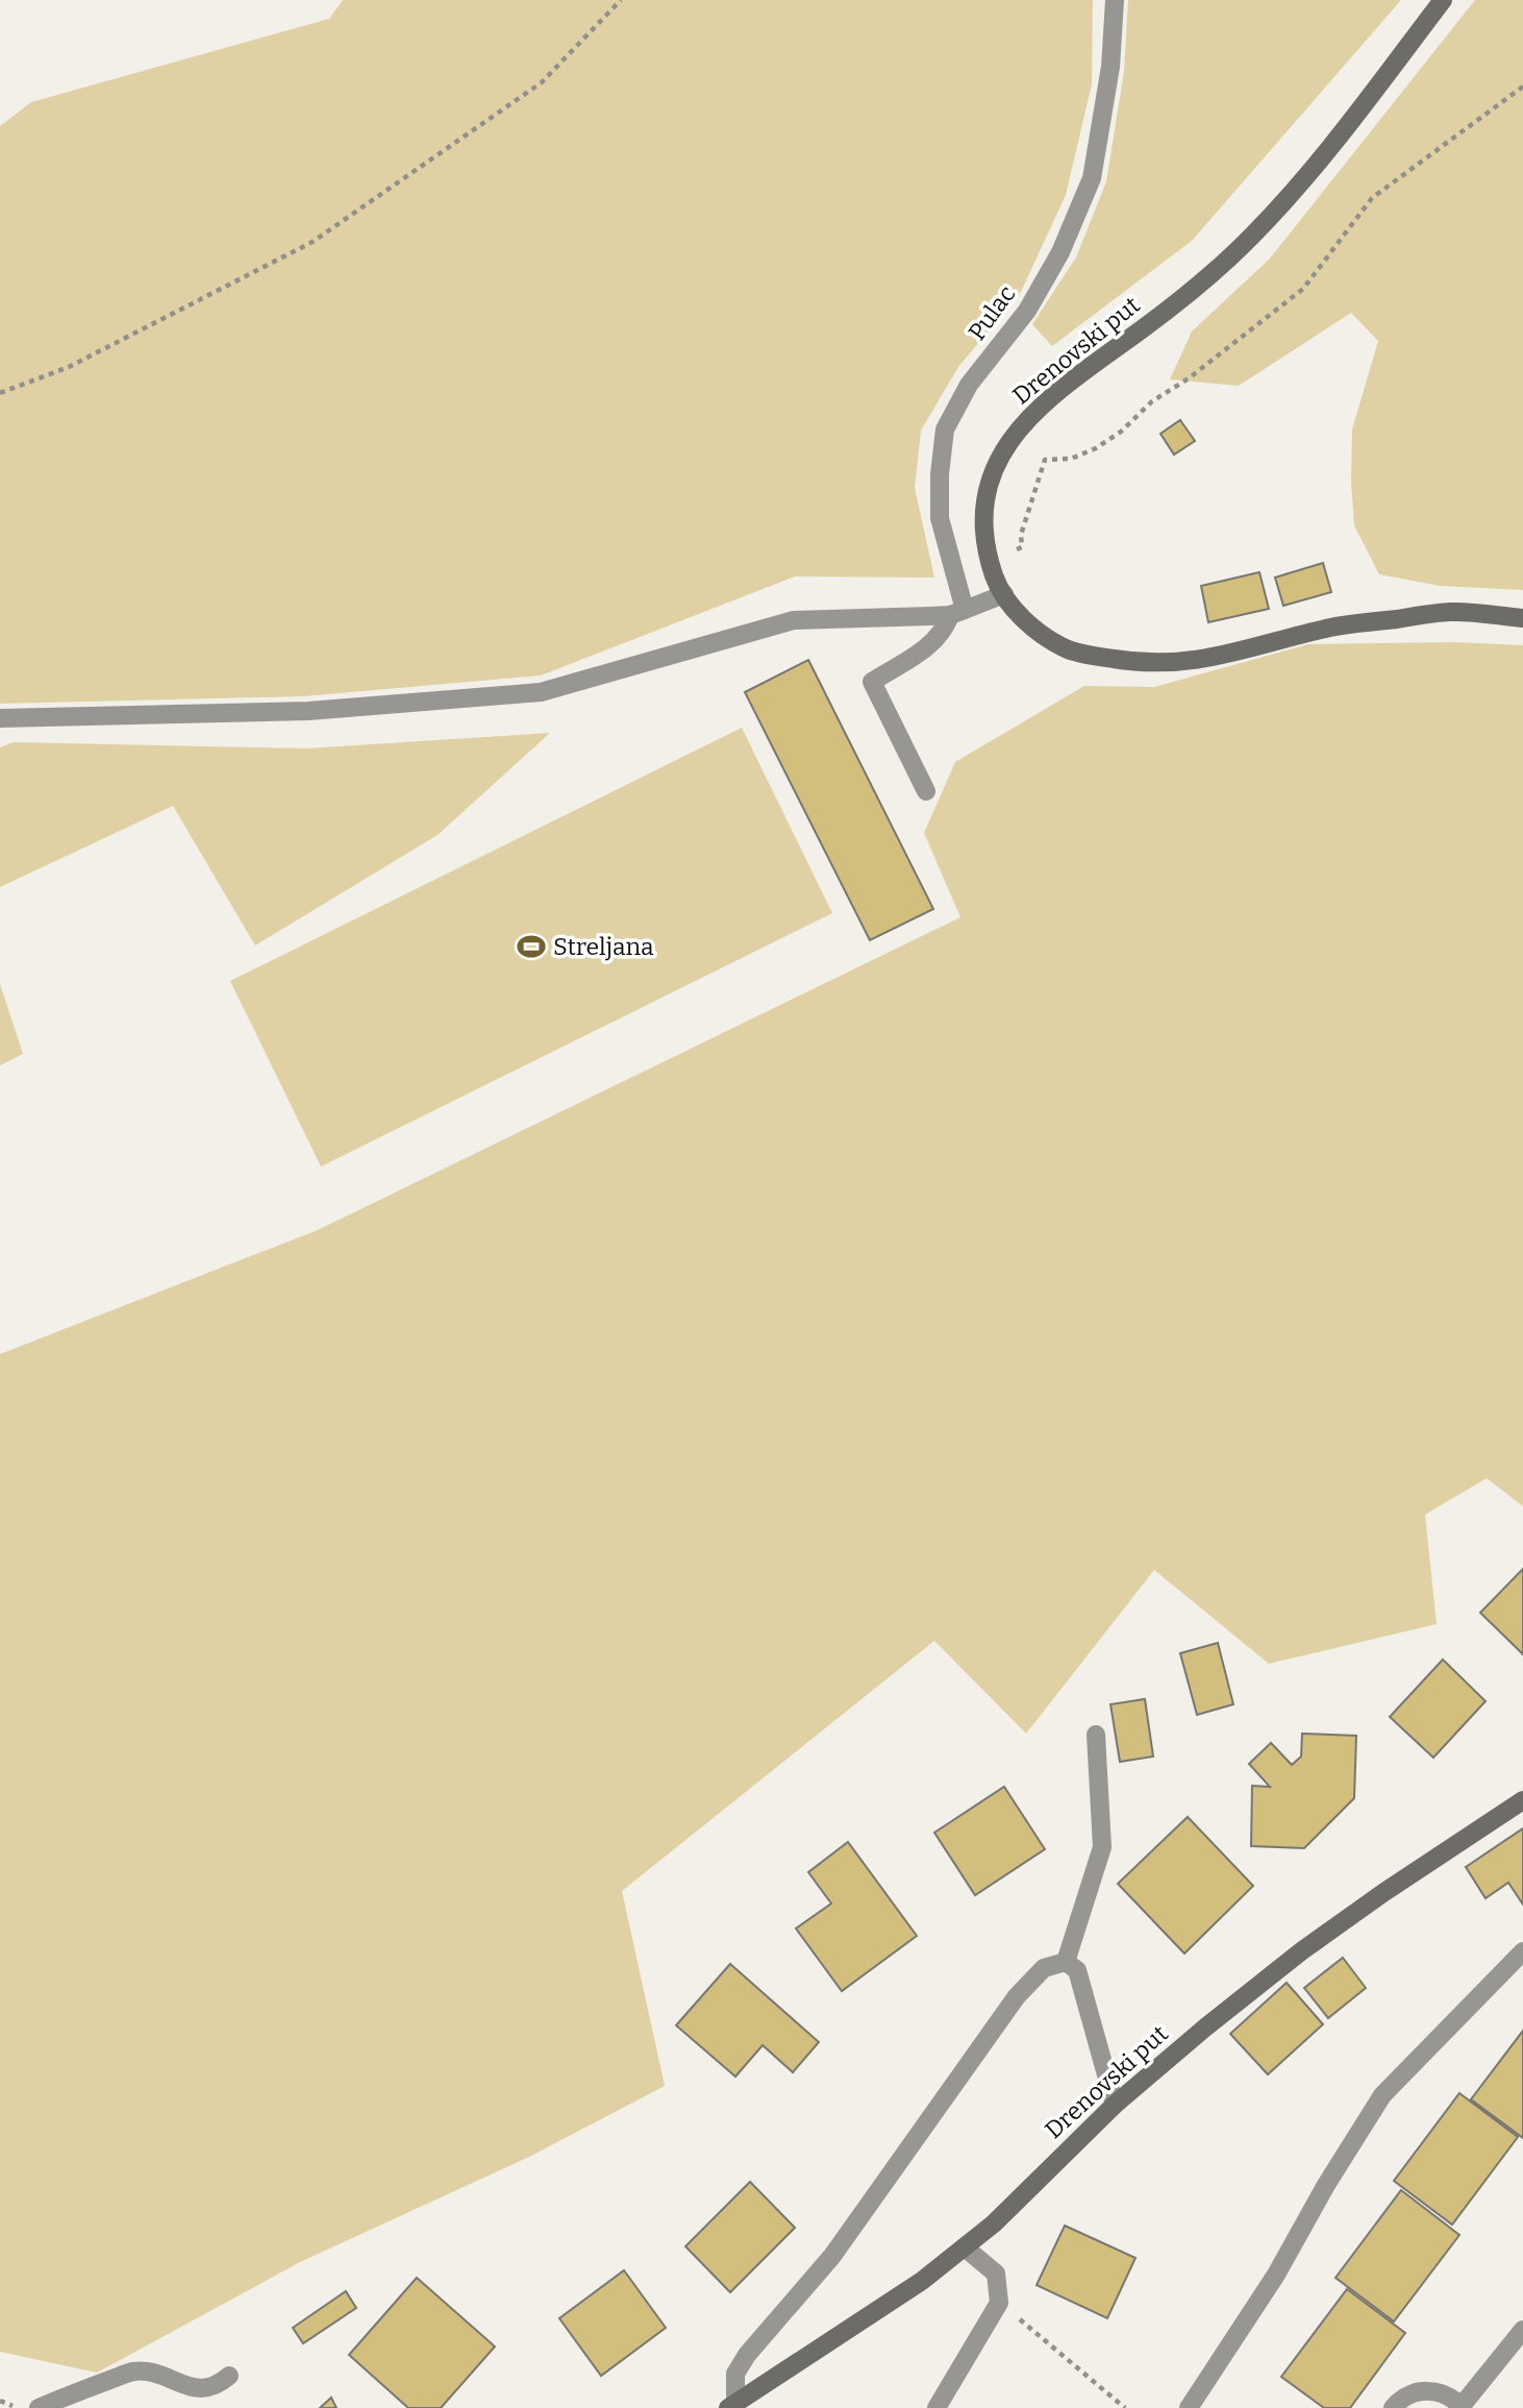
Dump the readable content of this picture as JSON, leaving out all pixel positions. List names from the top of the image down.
{
  "streets": {
    "main road": ["Drenovski put"],
    "street": ["Pulac"]
  },
  "places": {
    "sports": ["Streljana"]
  }
}
